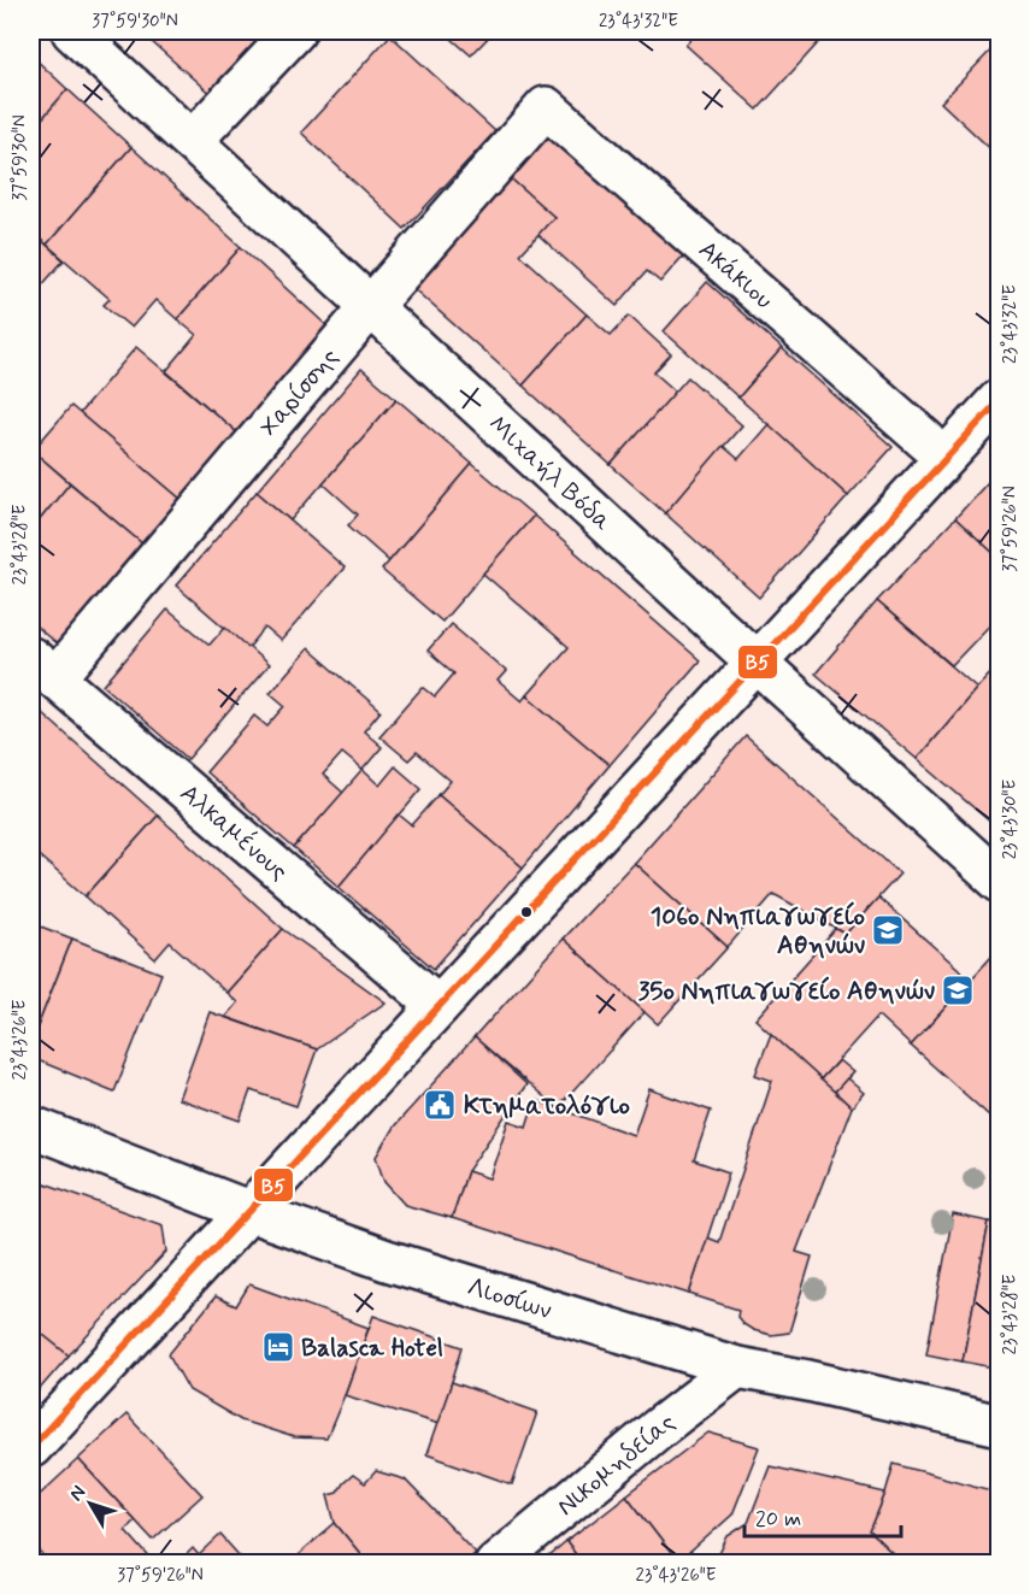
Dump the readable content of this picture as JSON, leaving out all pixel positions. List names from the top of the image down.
{
  "streets": {
    "street": [
      "Ακάκιου",
      "Χαρίσσης",
      "Μιχαήλ Βόδα",
      "Αλκαμένους",
      "Λιοσίων",
      "Νικομηδείας"
    ]
  },
  "crossings": [
    ["Ακάκιου", "Χαρίσσης"],
    ["Χαρίσσης", "Μιχαήλ Βόδα"],
    ["Χαρίσσης", "Αλκαμένους"],
    ["Λιοσίων", "Νικομηδείας"]
  ],
  "places": {
    "school or university": ["106ο Νηπιαγωγείο Αθηνών", "35ο Νηπιαγωγείο Αθηνών"],
    "public building": ["Κτηματολόγιο"],
    "hotel": ["Balasca Hotel"]
  },
  "lines": ["transit line Β5"],
  "scale_bar": "20 m",
  "north": "top left",
  "coordinates": [
    "37°59'30\"N",
    "23°43'32\"E",
    "37°59'26\"N",
    "23°43'28\"E",
    "23°43'30\"E",
    "23°43'26\"E"
  ]
}
